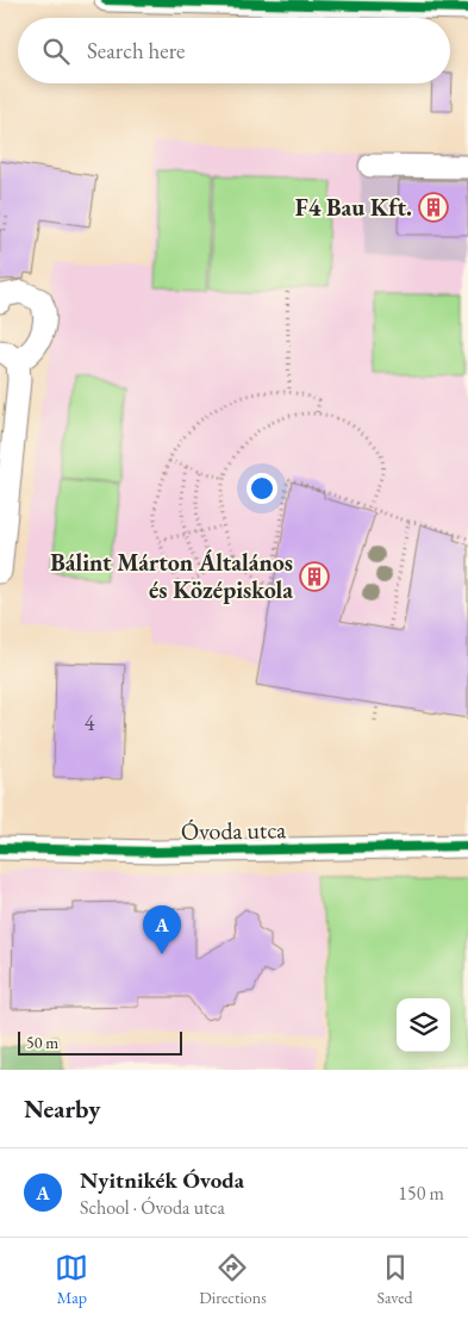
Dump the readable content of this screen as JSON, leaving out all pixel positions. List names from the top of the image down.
{
  "streets": {
    "street": ["Óvoda utca"]
  },
  "places": {
    "building": ["F4 Bau Kft.", "Bálint Márton Általános és Középiskola"]
  },
  "house_numbers": ["4"],
  "scale_bar": "50 m",
  "page": {
    "search": "Search here",
    "pins": "A",
    "scale": "50 m",
    "heading": "Nearby",
    "list": [
      {
        "mark": "A",
        "name": "Nyitnikék Óvoda",
        "note": "School · Óvoda utca",
        "value": "150 m"
      }
    ],
    "nav": ["Map", "Directions", "Saved"]
  }
}
